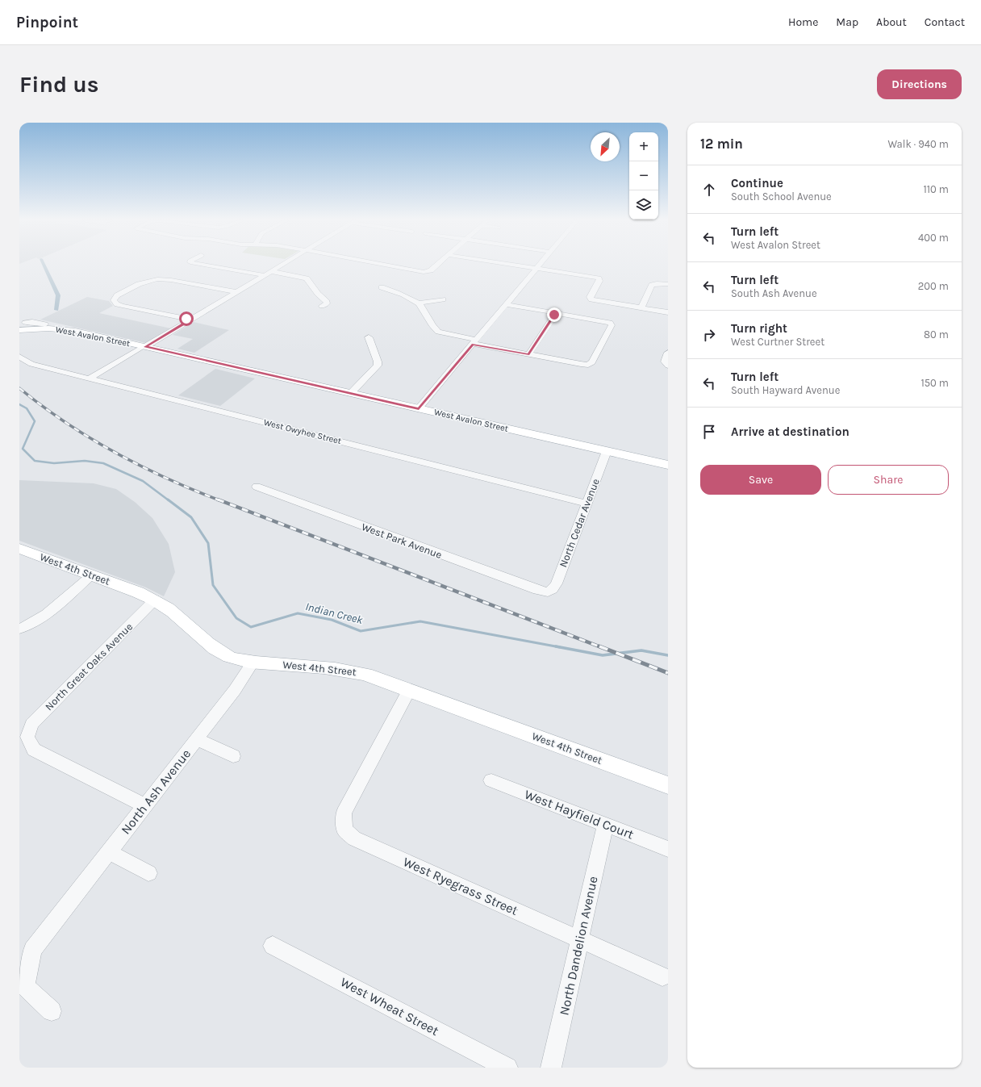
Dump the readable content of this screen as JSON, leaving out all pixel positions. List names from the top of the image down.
{
  "streets": {
    "main road": ["West Avalon Street", "West 4th Street"],
    "street": [
      "West Owyhee Street",
      "North Cedar Avenue",
      "West Park Avenue",
      "North Great Oaks Avenue",
      "North Ash Avenue",
      "West Hayfield Court",
      "West Ryegrass Street",
      "North Dandelion Avenue",
      "West Wheat Street"
    ]
  },
  "crossings": [
    ["West Avalon Street", "North Cedar Avenue"],
    ["West Owyhee Street", "North Cedar Avenue"],
    ["North Cedar Avenue", "West Park Avenue"],
    ["West 4th Street", "North Great Oaks Avenue"],
    ["West 4th Street", "North Ash Avenue"],
    ["West 4th Street", "West Ryegrass Street"],
    ["North Great Oaks Avenue", "North Ash Avenue"],
    ["West Hayfield Court", "North Dandelion Avenue"],
    ["West Ryegrass Street", "North Dandelion Avenue"]
  ],
  "water": ["Indian Creek"],
  "north": "bottom left",
  "page": {
    "header": "Pinpoint",
    "nav": [
      "Home",
      "Map",
      "About",
      "Contact"
    ],
    "buttons": [
      "Directions",
      ["Save", "Share"]
    ],
    "title": "Find us",
    "heading": ["12 min", "Walk · 940 m"],
    "map_buttons": ["+", "−"],
    "list": [
      ["Continue", "South School Avenue", "110 m"],
      ["Turn left", "West Avalon Street", "400 m"],
      ["Turn left", "South Ash Avenue", "200 m"],
      ["Turn right", "West Curtner Street", "80 m"],
      ["Turn left", "South Hayward Avenue", "150 m"],
      "Arrive at destination"
    ]
  }
}
